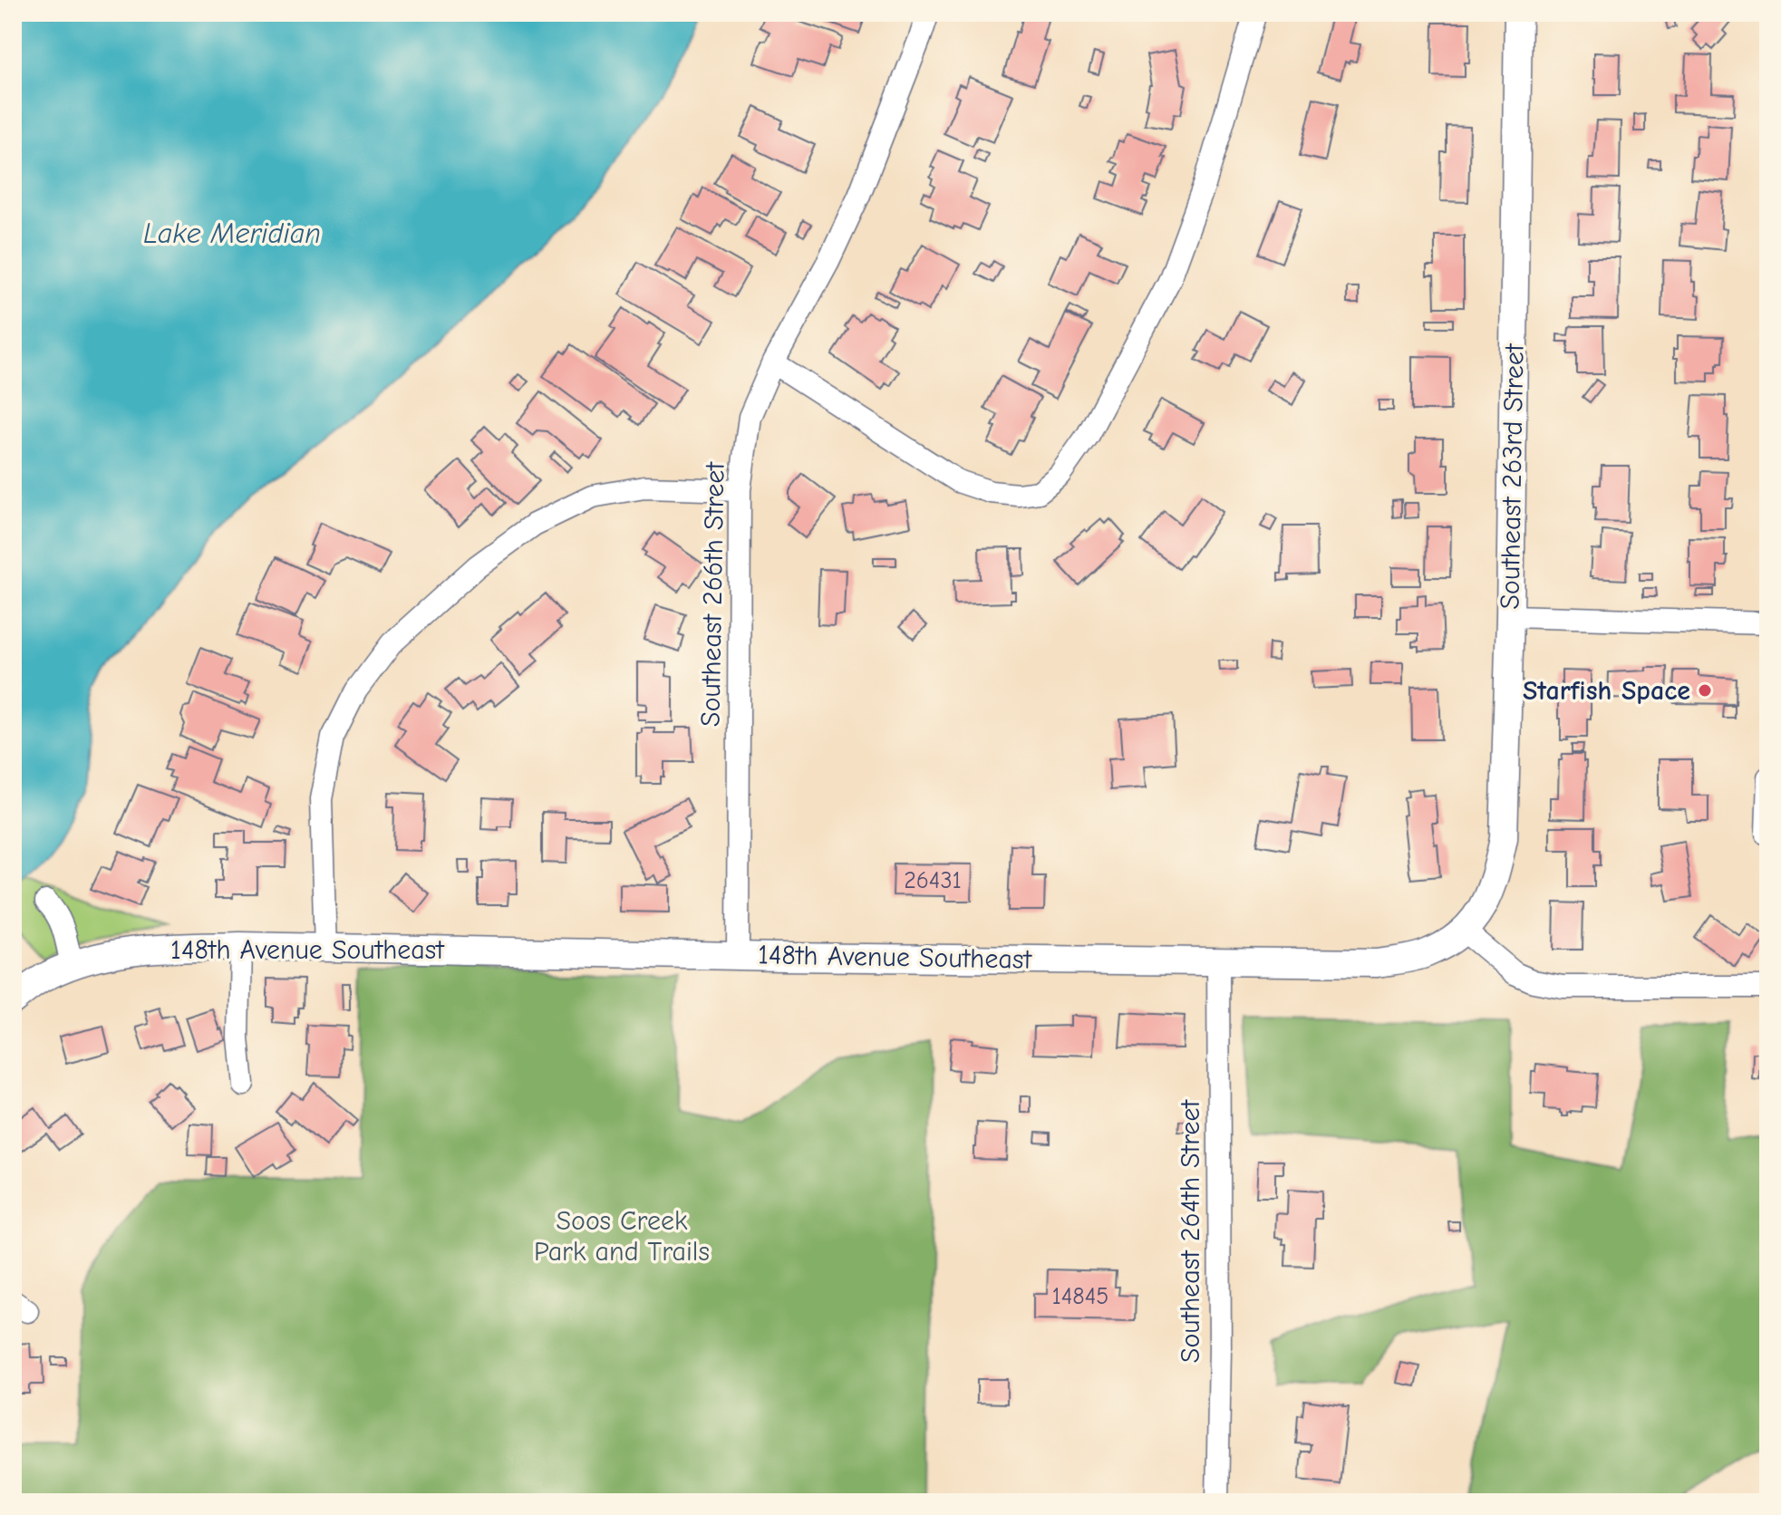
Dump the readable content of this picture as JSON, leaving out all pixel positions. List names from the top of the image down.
{
  "streets": {
    "street": [
      "Southeast 263rd Street",
      "Southeast 266th Street",
      "148th Avenue Southeast",
      "Southeast 264th Street"
    ]
  },
  "crossings": [
    ["Southeast 263rd Street", "148th Avenue Southeast"],
    ["Southeast 266th Street", "148th Avenue Southeast"],
    ["148th Avenue Southeast", "Southeast 264th Street"]
  ],
  "water": ["Lake Meridian"],
  "parks": ["Soos Creek Park and Trails"],
  "places": ["Starfish Space"],
  "house_numbers": ["26431", "14845"]
}
